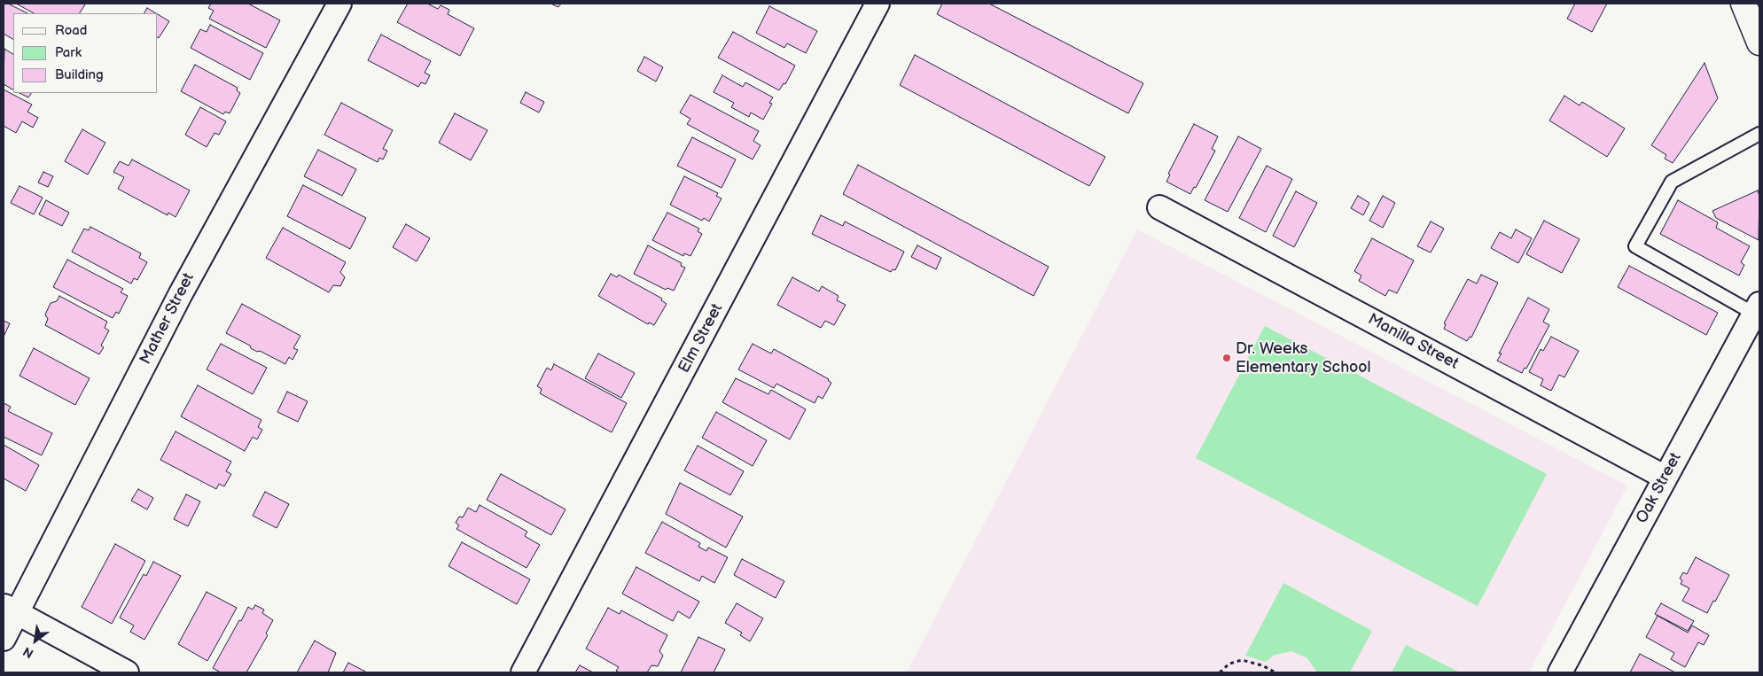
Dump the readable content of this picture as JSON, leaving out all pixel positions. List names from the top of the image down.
{
  "streets": {
    "street": [
      "Mather Street",
      "Elm Street",
      "Manilla Street",
      "Oak Street"
    ]
  },
  "crossings": [
    ["Manilla Street", "Oak Street"]
  ],
  "places": ["Dr. Weeks Elementary School"],
  "legend": ["Road", "Park", "Building"],
  "north": "bottom left"
}
